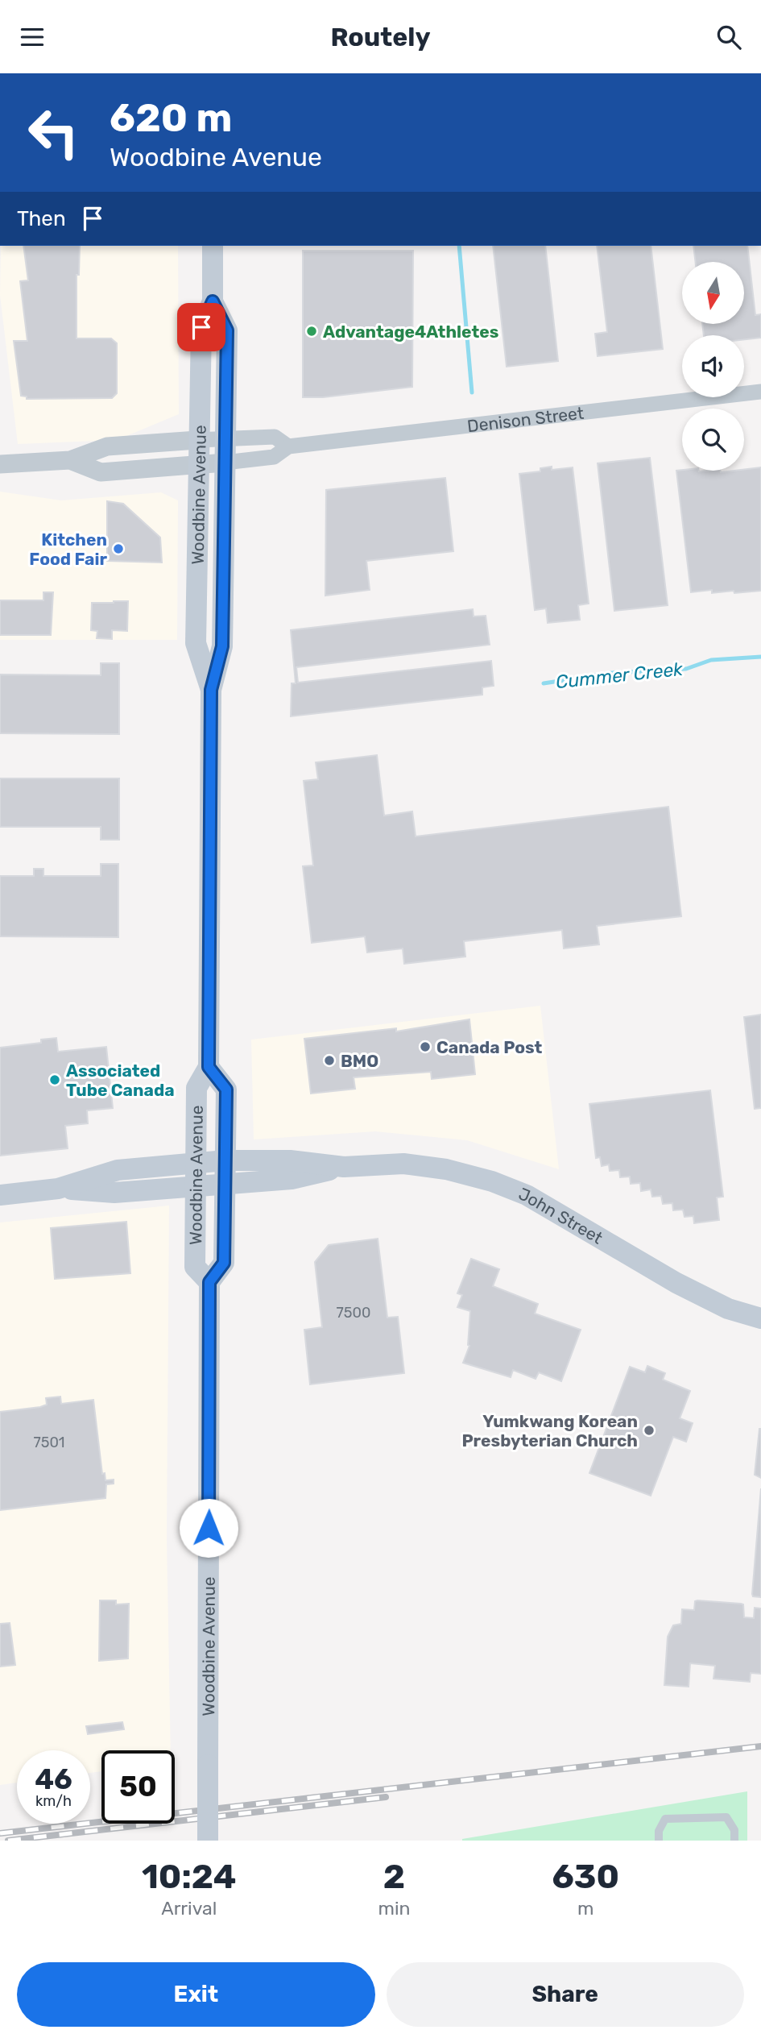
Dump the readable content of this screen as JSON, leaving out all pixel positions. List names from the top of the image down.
{
  "streets": {
    "main road": ["Woodbine Avenue", "John Street"],
    "street": ["Denison Street"]
  },
  "crossings": [
    ["Denison Street", "Woodbine Avenue"],
    ["Woodbine Avenue", "John Street"]
  ],
  "water": ["Cummer Creek"],
  "places": [
    "Advantage4Athletes",
    "Kitchen Food Fair",
    "Canada Post",
    "BMO",
    "Associated Tube Canada",
    "Yumkwang Korean Presbyterian Church"
  ],
  "house_numbers": ["7500", "7501"],
  "north": "bottom",
  "page": {
    "header": "Routely",
    "turn": ["620 m", "Woodbine Avenue"],
    "then": "Then",
    "speed": "46 km/h",
    "limit": "50",
    "eta": [
      "10:24",
      "Arrival",
      "2",
      "min",
      "630",
      "m"
    ],
    "buttons": ["Exit", "Share"]
  }
}
